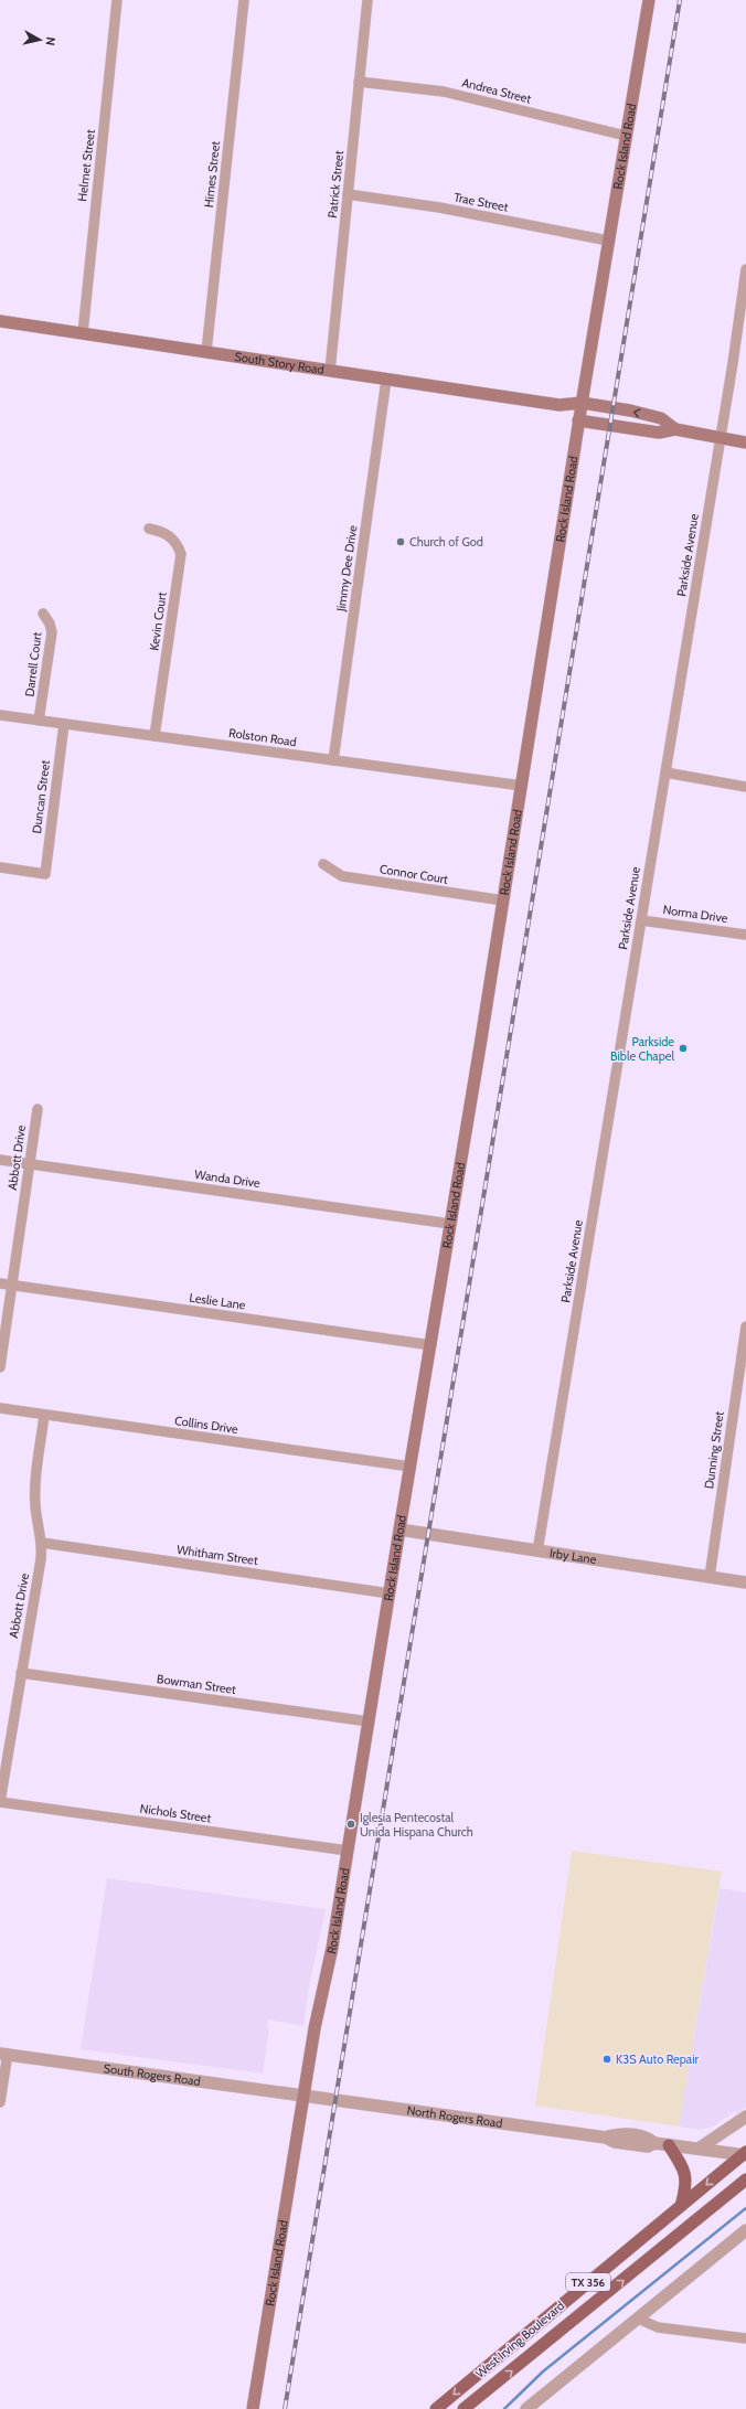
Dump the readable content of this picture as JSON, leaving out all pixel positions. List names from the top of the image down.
{
  "streets": {
    "main road": [
      "Rock Island Road",
      "South Story Road",
      "TX 356",
      "West Irving Boulevard"
    ],
    "street": [
      "Andrea Street",
      "Helmet Street",
      "Himes Street",
      "Patrick Street",
      "Trae Street",
      "Parkside Avenue",
      "Jimmy Dee Drive",
      "Kevin Court",
      "Darrell Court",
      "Rolston Road",
      "Duncan Street",
      "Connor Court",
      "Norma Drive",
      "Abbott Drive",
      "Wanda Drive",
      "Leslie Lane",
      "Collins Drive",
      "Dunning Street",
      "Whitham Street",
      "Irby Lane",
      "Bowman Street",
      "Nichols Street",
      "South Rogers Road",
      "North Rogers Road"
    ]
  },
  "crossings": [
    ["Andrea Street", "Rock Island Road"],
    ["Andrea Street", "Patrick Street"],
    ["Rock Island Road", "Trae Street"],
    ["Rock Island Road", "South Story Road"],
    ["Rock Island Road", "Rolston Road"],
    ["Rock Island Road", "Connor Court"],
    ["Rock Island Road", "Wanda Drive"],
    ["Rock Island Road", "Leslie Lane"],
    ["Rock Island Road", "Collins Drive"],
    ["Rock Island Road", "Whitham Street"],
    ["Rock Island Road", "Irby Lane"],
    ["Rock Island Road", "Bowman Street"],
    ["Rock Island Road", "Nichols Street"],
    ["Rock Island Road", "South Rogers Road"],
    ["Rock Island Road", "North Rogers Road"],
    ["Helmet Street", "South Story Road"],
    ["Himes Street", "South Story Road"],
    ["Patrick Street", "Trae Street"],
    ["Patrick Street", "South Story Road"],
    ["South Story Road", "Jimmy Dee Drive"],
    ["Parkside Avenue", "Norma Drive"],
    ["Parkside Avenue", "Irby Lane"],
    ["Jimmy Dee Drive", "Rolston Road"],
    ["Kevin Court", "Rolston Road"],
    ["Darrell Court", "Rolston Road"],
    ["Rolston Road", "Duncan Street"],
    ["Abbott Drive", "Wanda Drive"],
    ["Abbott Drive", "Leslie Lane"],
    ["Abbott Drive", "Collins Drive"],
    ["Abbott Drive", "Whitham Street"],
    ["Abbott Drive", "Bowman Street"],
    ["Abbott Drive", "Nichols Street"],
    ["Dunning Street", "Irby Lane"],
    ["South Rogers Road", "North Rogers Road"],
    ["North Rogers Road", "West Irving Boulevard"]
  ],
  "places": [
    "Church of God",
    "Parkside Bible Chapel",
    "Iglesia Pentecostal Unida Hispana Church",
    "K3S Auto Repair"
  ],
  "north": "right"
}
